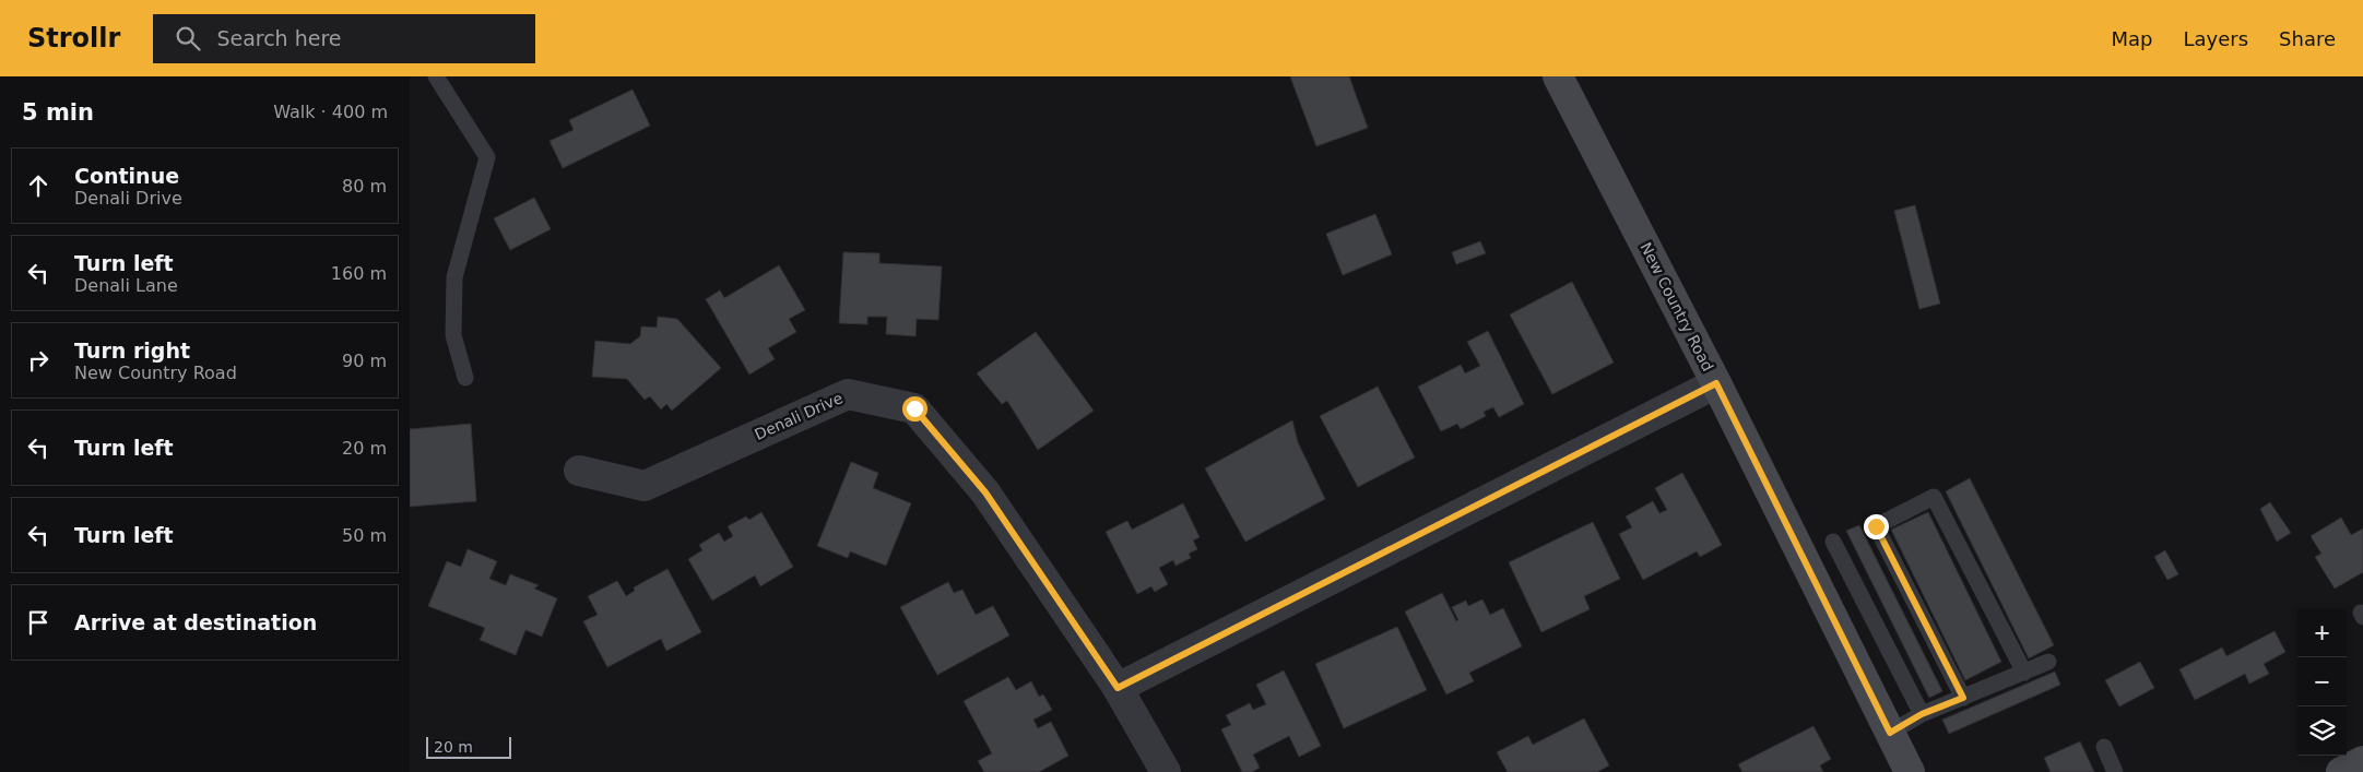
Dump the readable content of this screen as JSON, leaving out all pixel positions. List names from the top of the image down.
{
  "streets": {
    "street": ["New Country Road", "Denali Drive"]
  },
  "scale_bar": "20 m",
  "page": {
    "header": "Strollr",
    "search": "Search here",
    "nav": ["Map", "Layers", "Share"],
    "heading": ["5 min", "Walk · 400 m"],
    "list": [
      ["Continue", "Denali Drive", "80 m"],
      ["Turn left", "Denali Lane", "160 m"],
      ["Turn right", "New Country Road", "90 m"],
      ["Turn left", "20 m"],
      ["Turn left", "50 m"],
      "Arrive at destination"
    ],
    "map_buttons": ["+", "−"],
    "scale": "20 m"
  }
}
